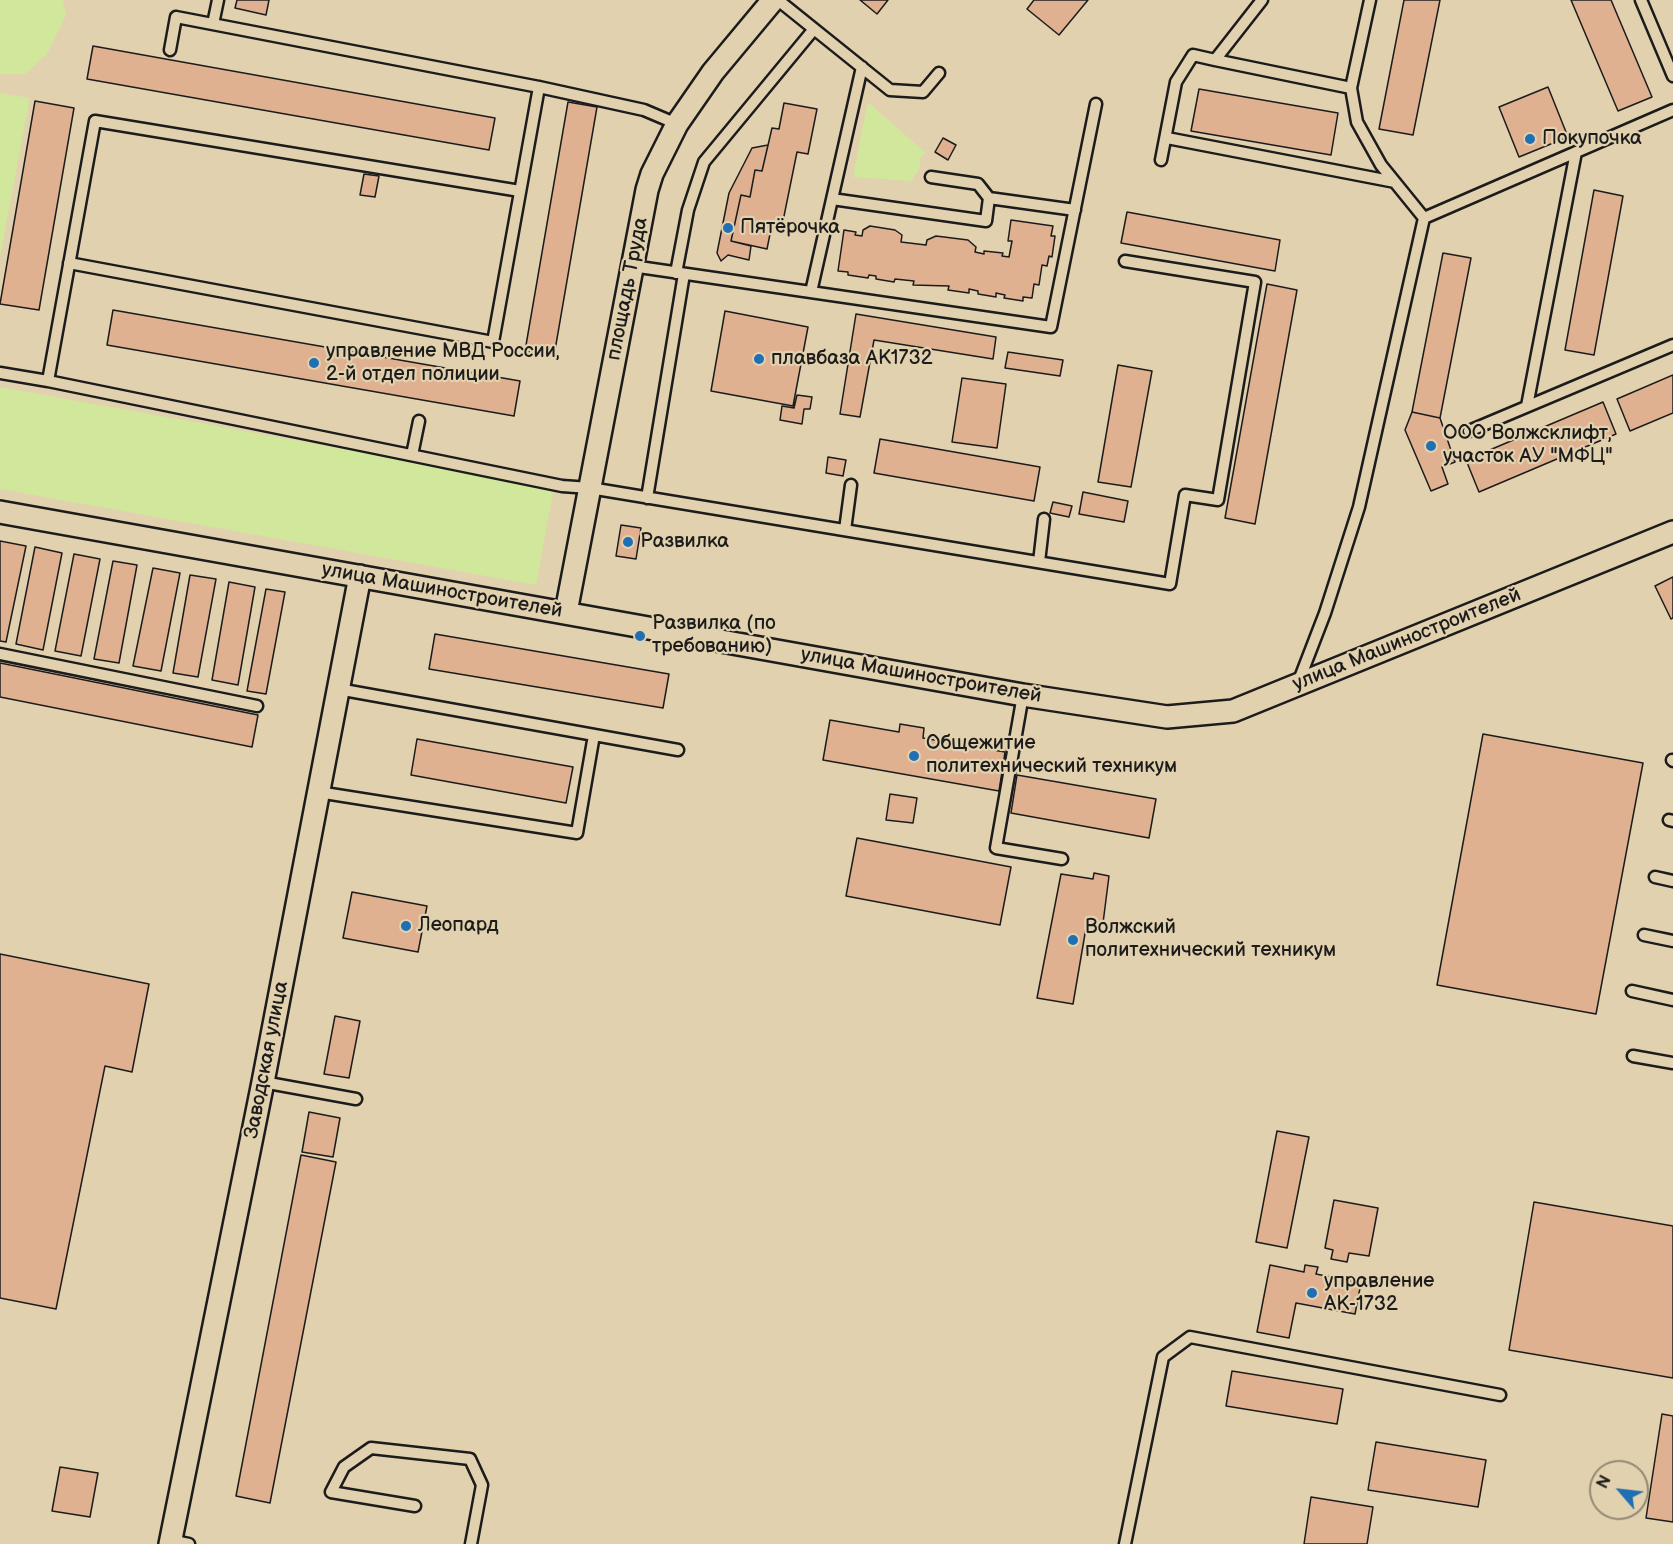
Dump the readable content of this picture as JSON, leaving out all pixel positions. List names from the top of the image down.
{
  "streets": {
    "street": ["площадь Труда", "улица Машиностроителей", "Заводская улица"]
  },
  "crossings": [
    ["площадь Труда", "улица Машиностроителей"],
    ["улица Машиностроителей", "Заводская улица"]
  ],
  "places": [
    "Покупочка",
    "Пятёрочка",
    "плавбаза АК1732",
    "управление МВД России, 2-й отдел полиции",
    "ООО Волжсклифт, участок АУ \"МФЦ\"",
    "Развилка",
    "Развилка (по требованию)",
    "Общежитие политехнический техникум",
    "Леопард",
    "Волжский политехнический техникум",
    "управление AK-1732"
  ],
  "north": "top left"
}
